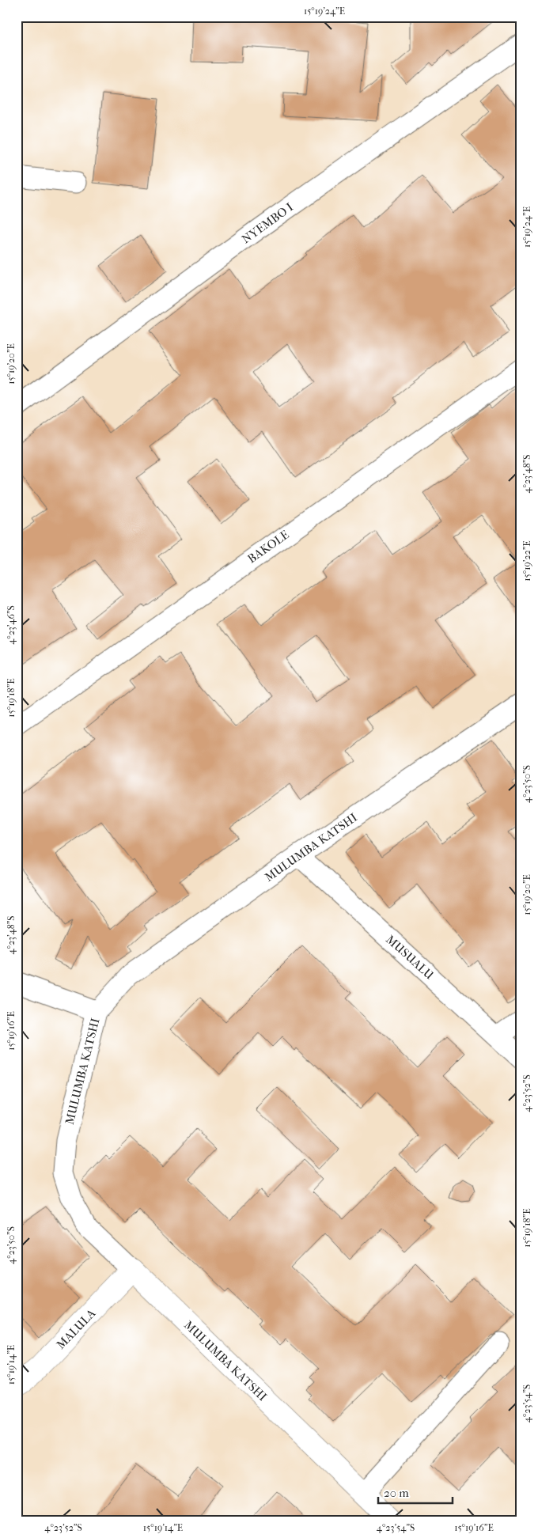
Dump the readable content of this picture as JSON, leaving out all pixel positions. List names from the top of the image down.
{
  "streets": {
    "street": [
      "NYEMBO I",
      "BAKOLE",
      "MULUMBA KATSHI",
      "MUSUALU",
      "MALULA"
    ]
  },
  "crossings": [
    ["MULUMBA KATSHI", "MUSUALU"],
    ["MULUMBA KATSHI", "MALULA"]
  ],
  "scale_bar": "20 m",
  "coordinates": [
    "15°19'24\"E",
    "15°19'20\"E",
    "4°23'48\"S",
    "15°19'22\"E",
    "4°23'46\"S",
    "15°19'18\"E",
    "4°23'50\"S",
    "15°19'16\"E",
    "4°23'52\"S",
    "15°19'14\"E",
    "4°23'54\"S"
  ]
}
